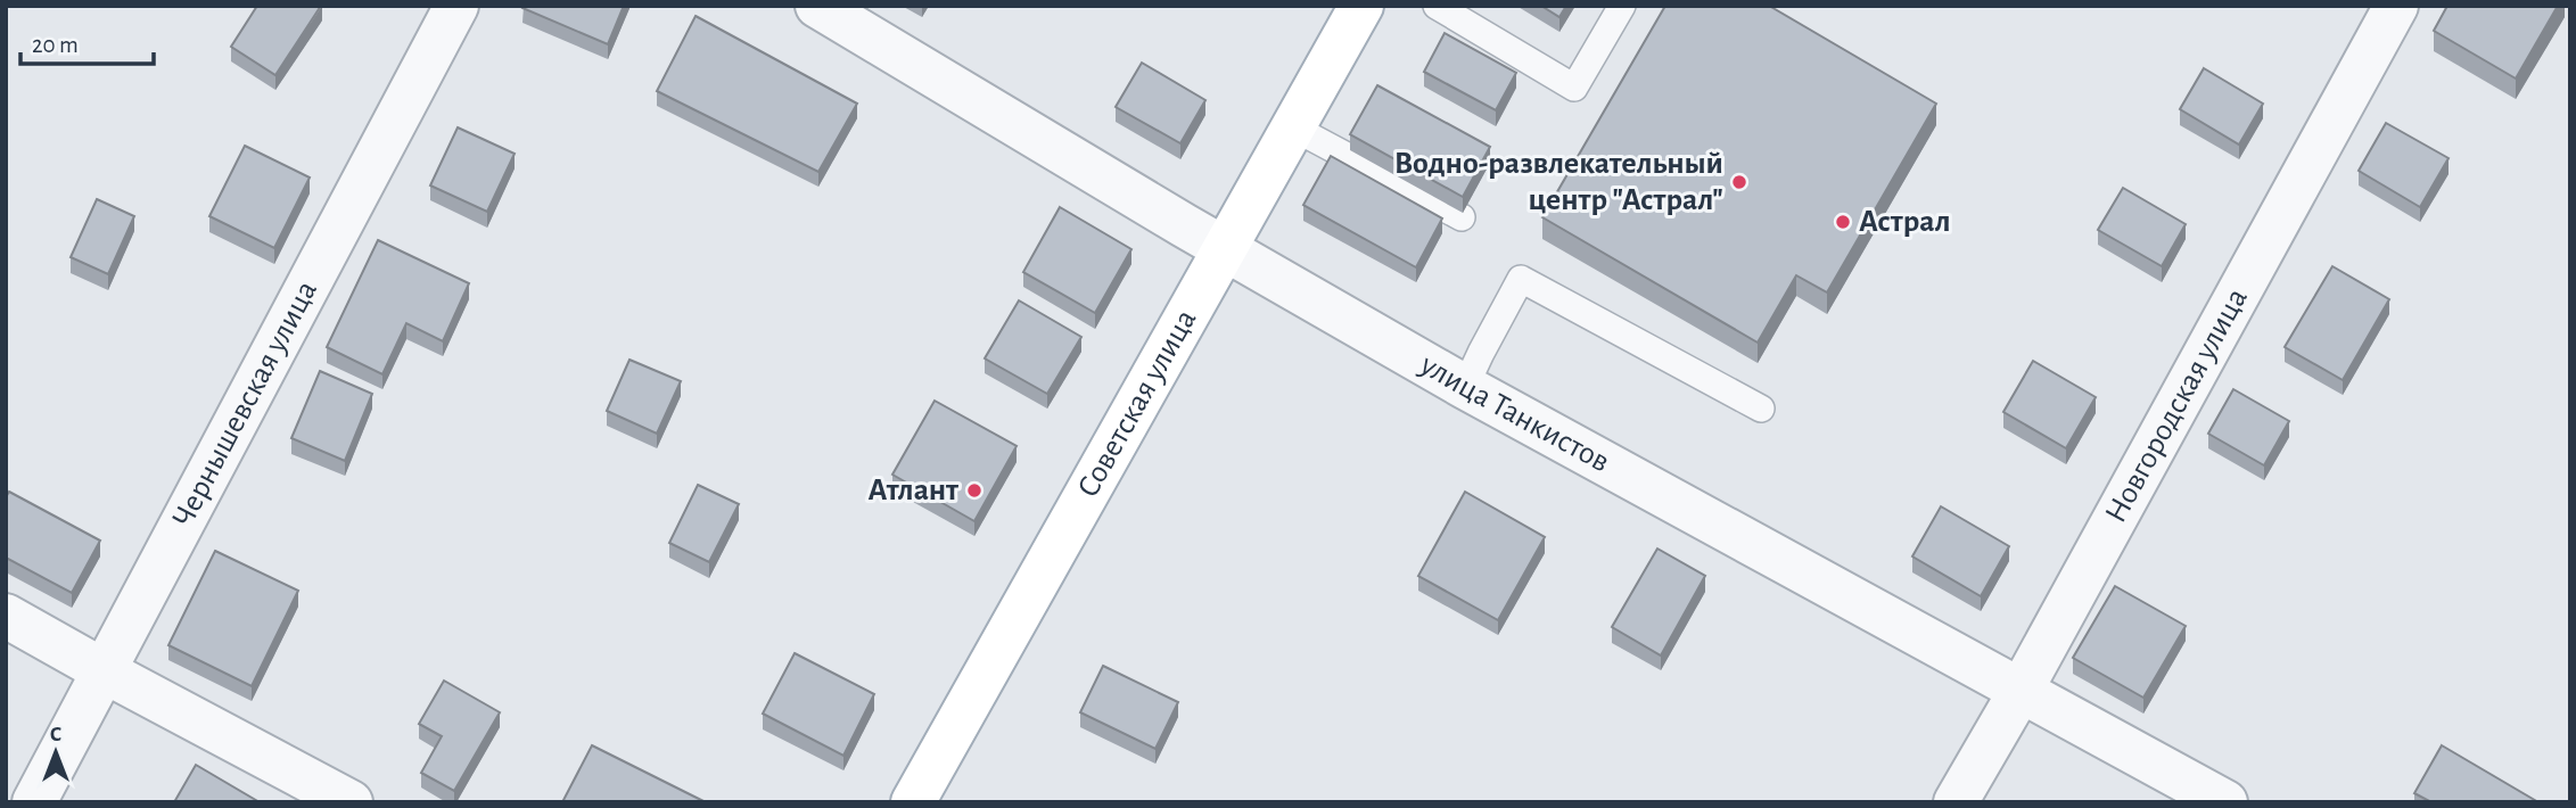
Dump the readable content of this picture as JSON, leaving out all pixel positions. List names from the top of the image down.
{
  "streets": {
    "main road": ["Советская улица"],
    "street": ["Чернышевская улица", "Новгородская улица", "улица Танкистов"]
  },
  "crossings": [
    ["Советская улица", "улица Танкистов"],
    ["Новгородская улица", "улица Танкистов"]
  ],
  "places": ["Водно-развлекательный центр \"Астрал\"", "Астрал", "Атлант"],
  "scale_bar": "20 m",
  "north": "top"
}
